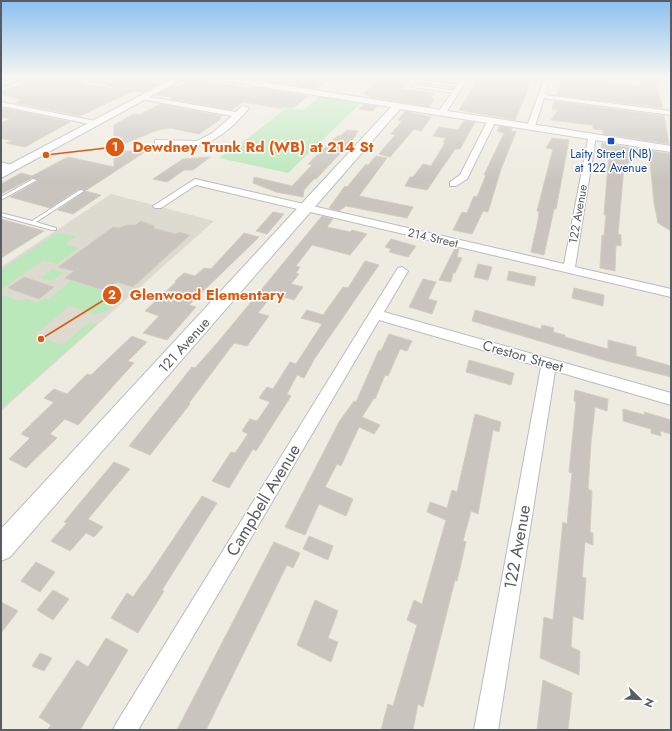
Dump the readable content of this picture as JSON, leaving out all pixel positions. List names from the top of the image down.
{
  "streets": {
    "street": [
      "122 Avenue",
      "214 Street",
      "121 Avenue",
      "Creston Street",
      "Campbell Avenue"
    ]
  },
  "crossings": [
    ["122 Avenue", "214 Street"],
    ["122 Avenue", "Creston Street"],
    ["214 Street", "121 Avenue"],
    ["Creston Street", "Campbell Avenue"]
  ],
  "places": {
    "transit": ["Laity Street (NB) at 122 Avenue"],
    "other": ["Dewdney Trunk Rd (WB) at 214 St", "Glenwood Elementary"]
  },
  "north": "bottom right"
}
